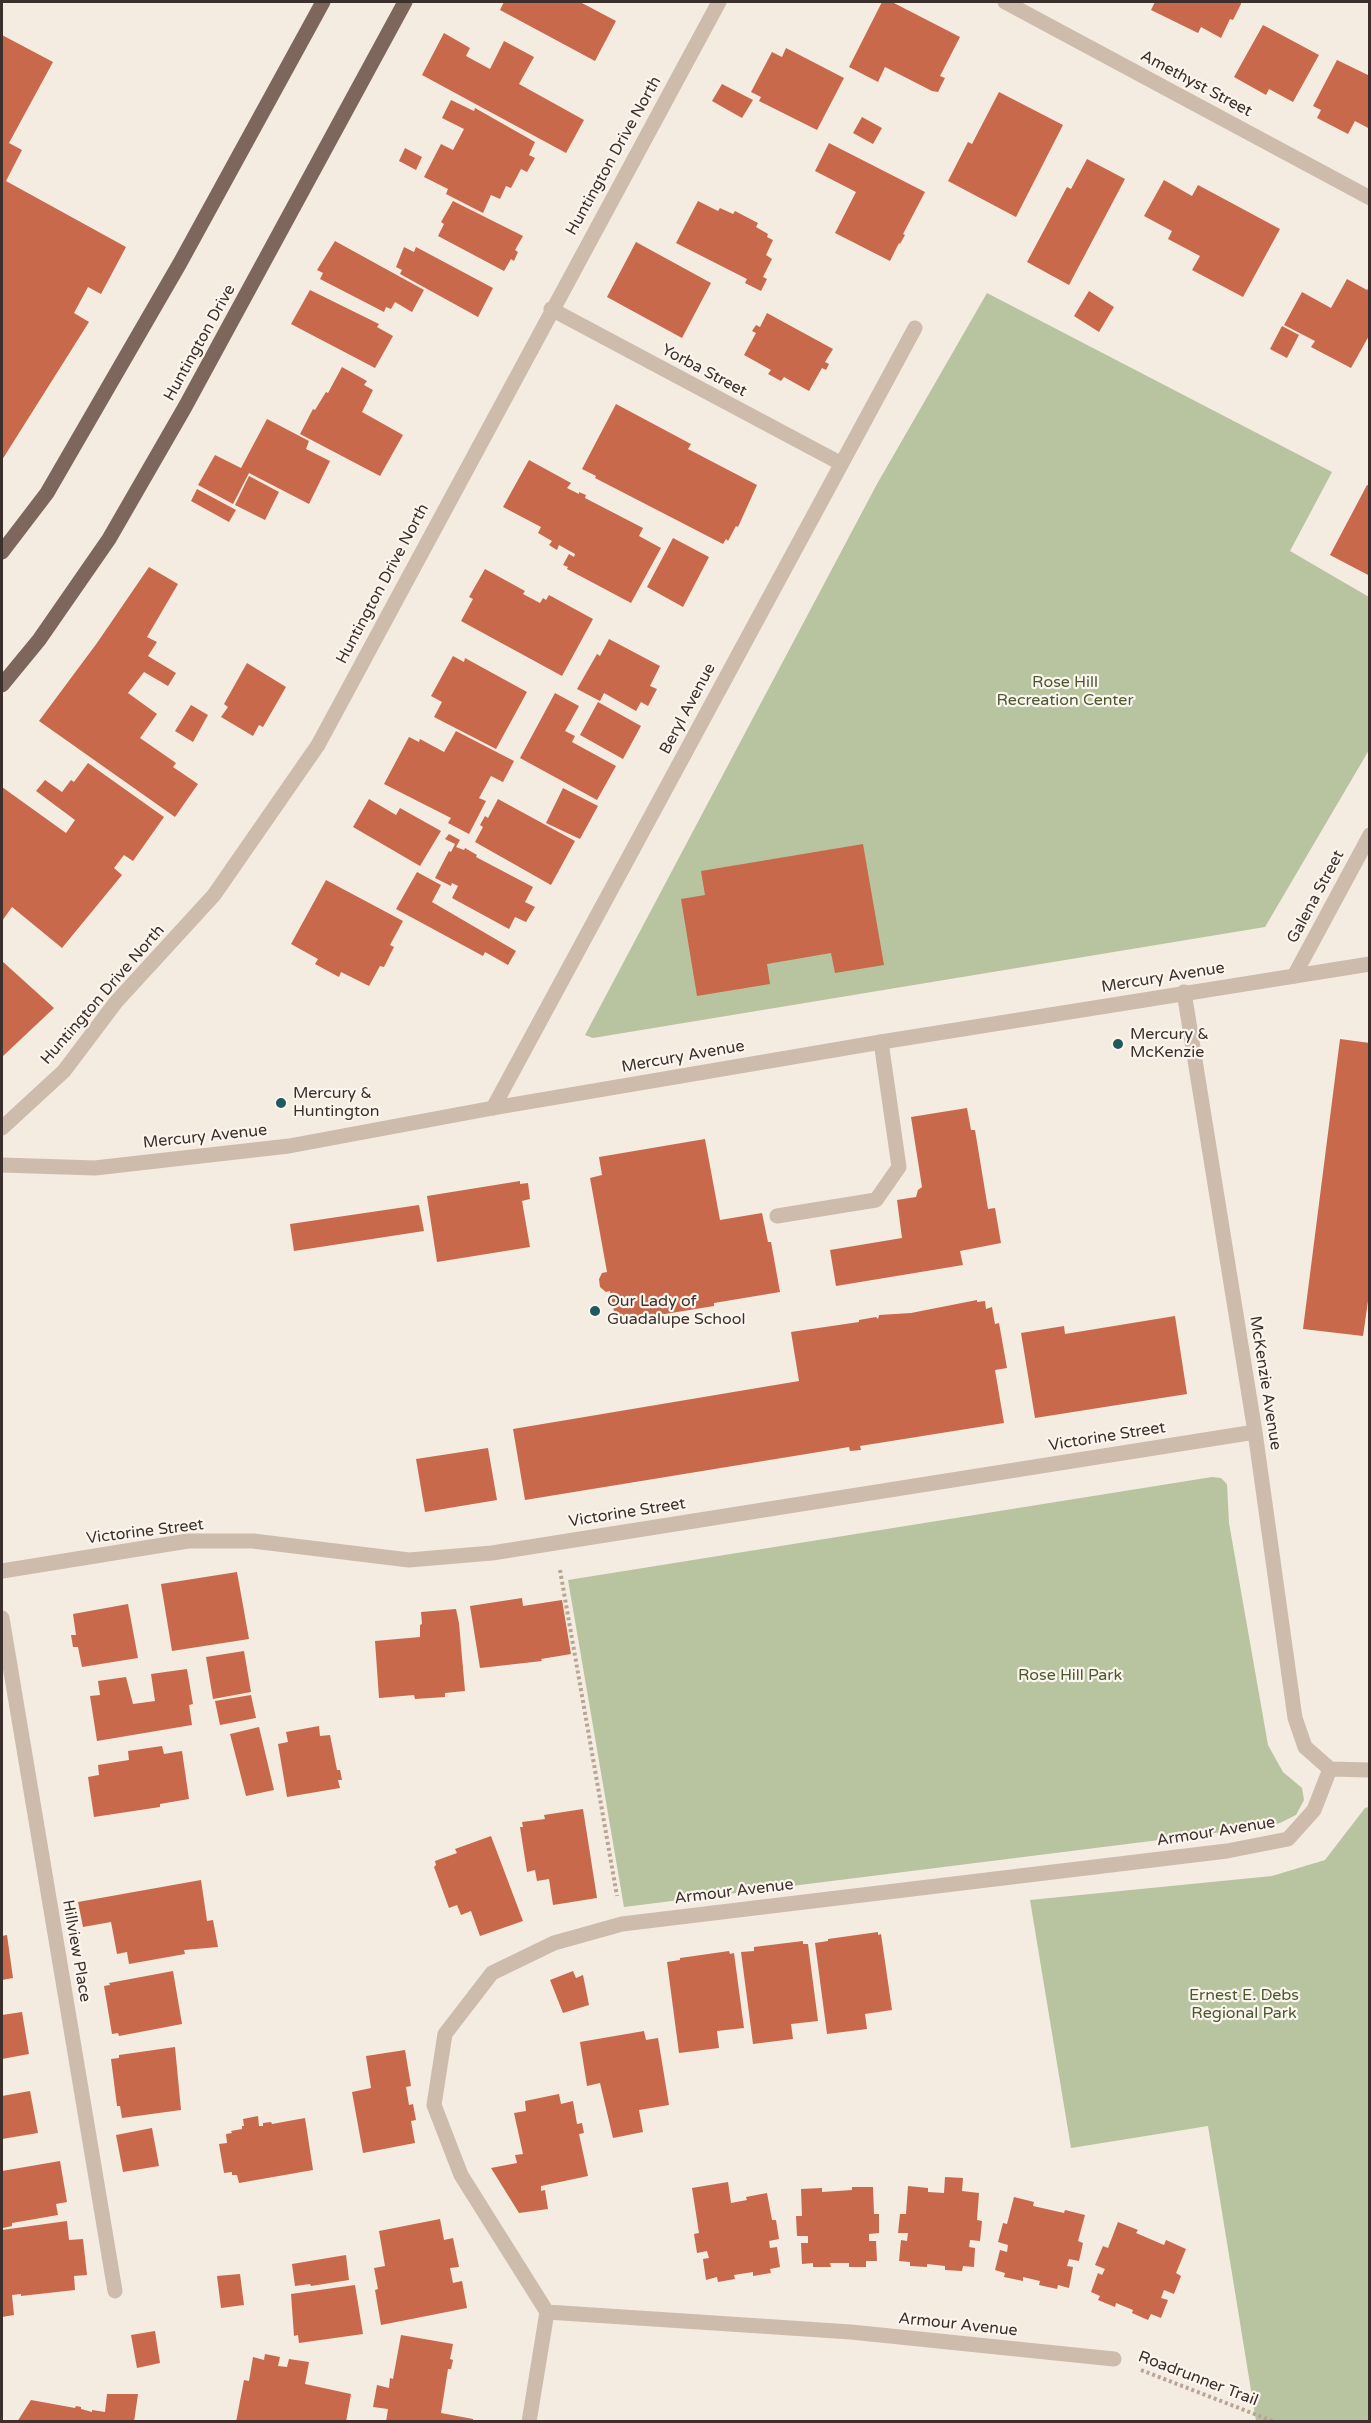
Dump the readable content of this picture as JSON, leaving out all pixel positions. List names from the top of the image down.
{
  "streets": {
    "main road": ["Huntington Drive"],
    "street": [
      "Amethyst Street",
      "Huntington Drive North",
      "Yorba Street",
      "Beryl Avenue",
      "Galena Street",
      "Mercury Avenue",
      "McKenzie Avenue",
      "Victorine Street",
      "Armour Avenue",
      "Hillview Place"
    ],
    "path": ["Roadrunner Trail"]
  },
  "crossings": [
    ["Huntington Drive North", "Yorba Street"],
    ["Yorba Street", "Beryl Avenue"],
    ["Beryl Avenue", "Mercury Avenue"],
    ["Galena Street", "Mercury Avenue"],
    ["Mercury Avenue", "McKenzie Avenue"],
    ["McKenzie Avenue", "Victorine Street"],
    ["McKenzie Avenue", "Armour Avenue"],
    ["Armour Avenue", "Roadrunner Trail"]
  ],
  "parks": ["Rose Hill Recreation Center", "Rose Hill Park", "Ernest E. Debs Regional Park"],
  "places": ["Mercury & McKenzie", "Mercury & Huntington", "Our Lady of Guadalupe School"]
}
